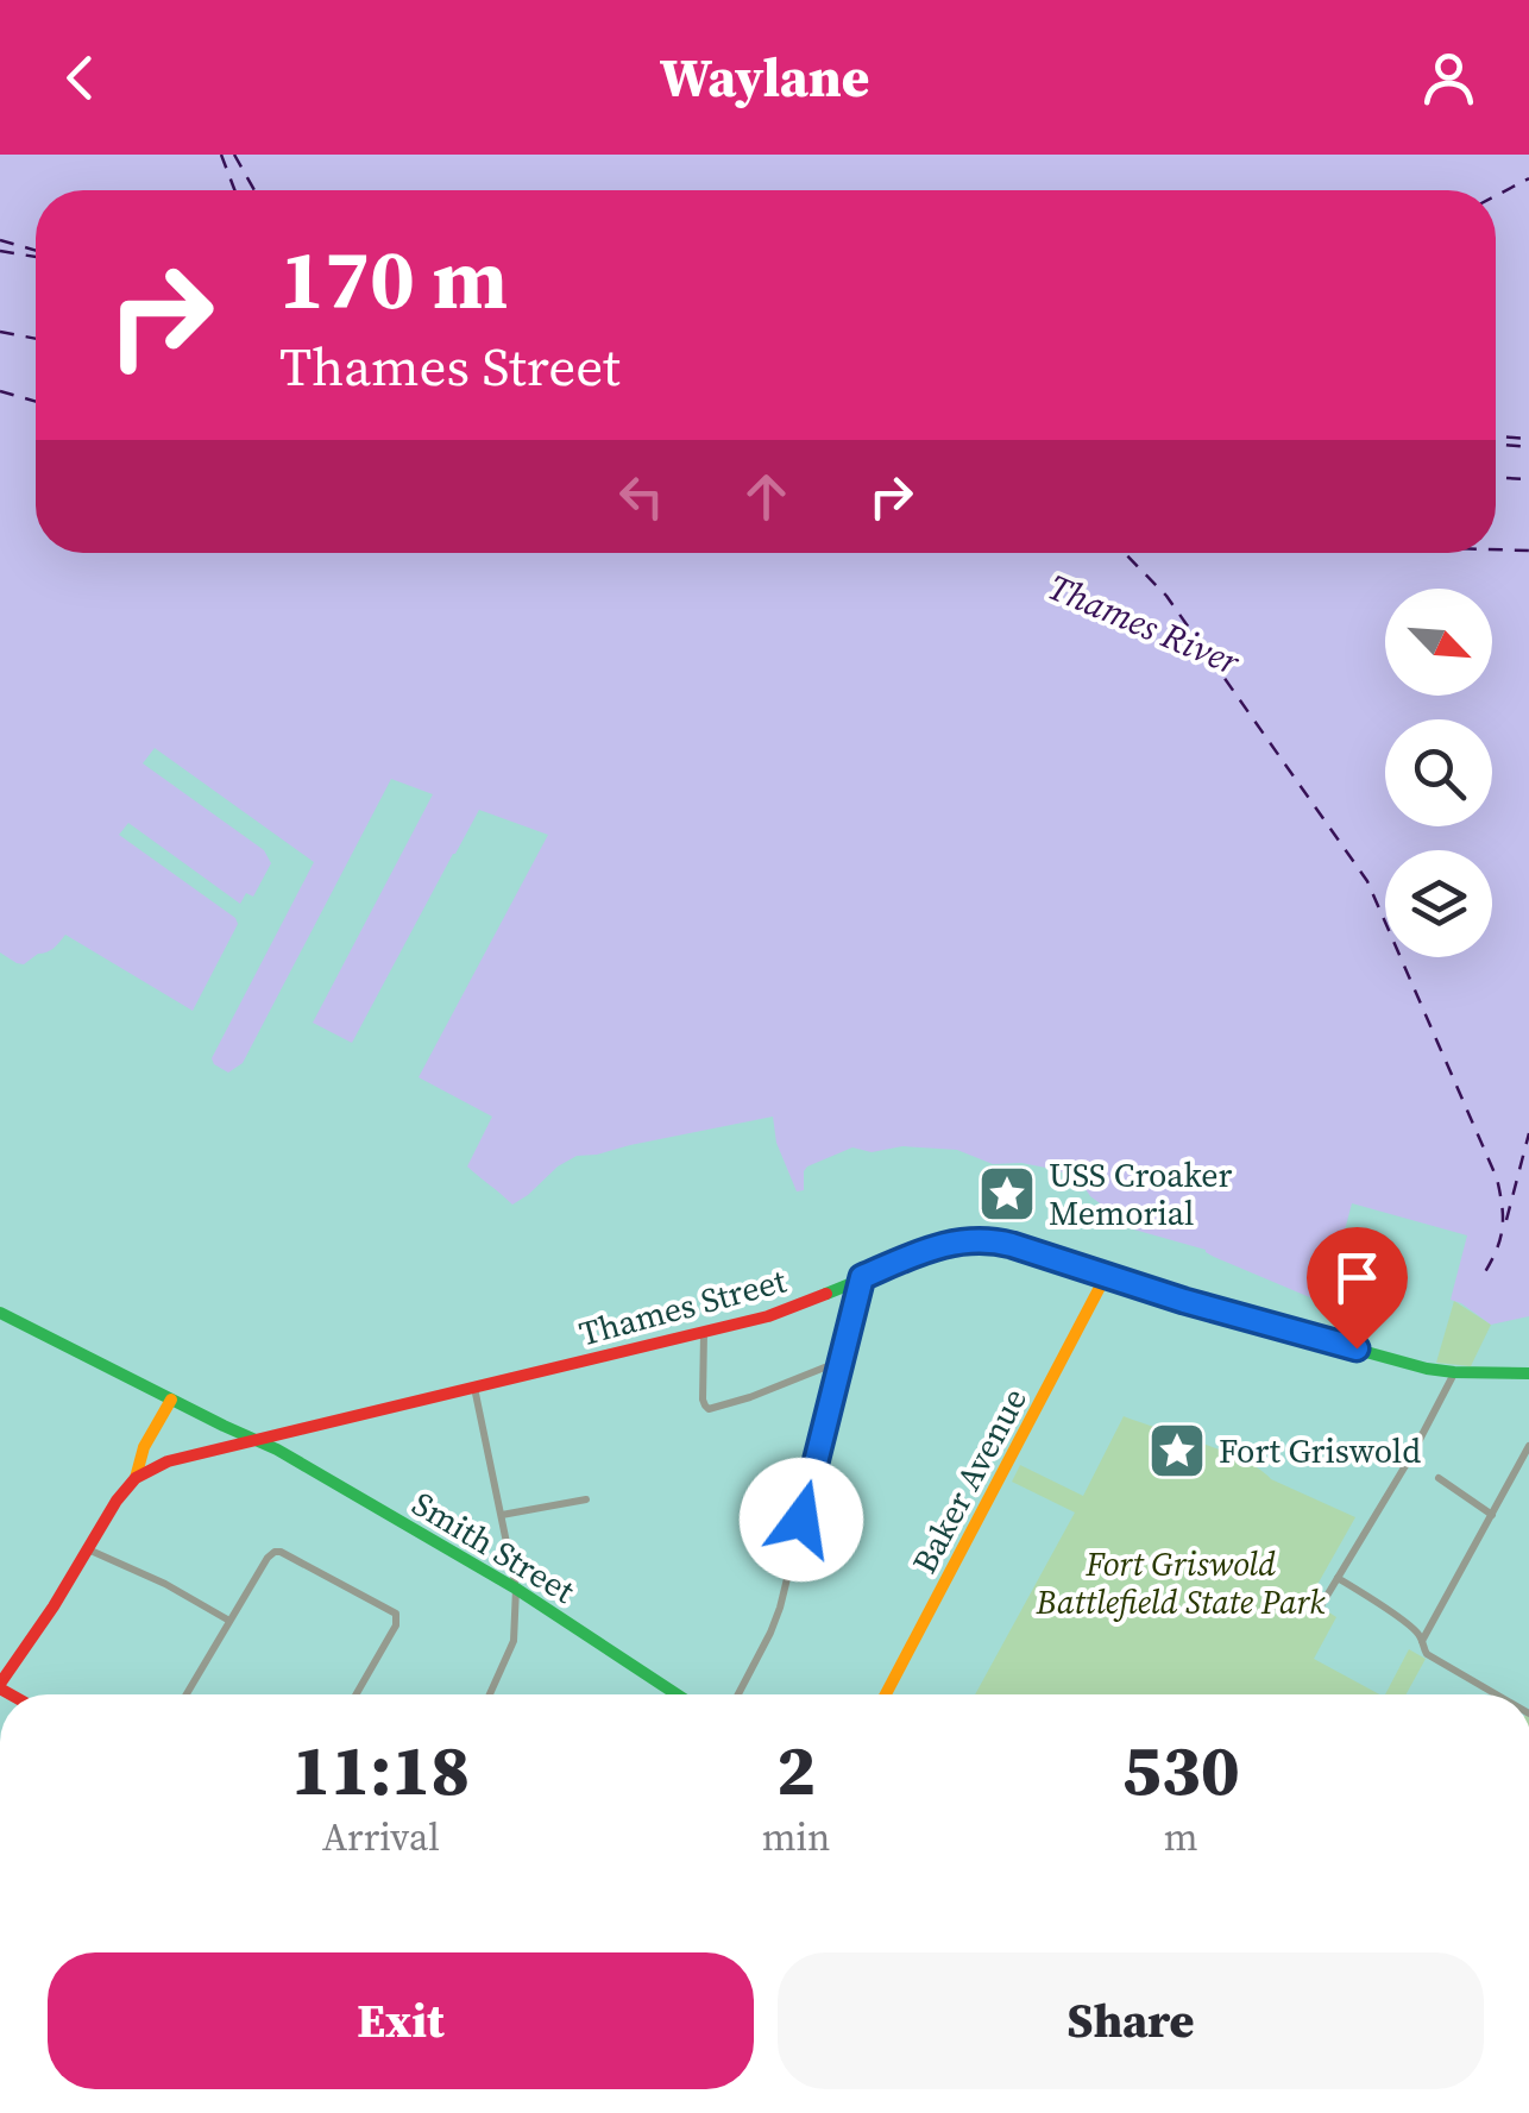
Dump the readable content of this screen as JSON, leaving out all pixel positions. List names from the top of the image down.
{
  "streets": {
    "street": ["Thames Street", "Baker Avenue", "Smith Street"]
  },
  "crossings": [
    ["Thames Street", "Baker Avenue"],
    ["Thames Street", "Smith Street"]
  ],
  "water": ["Thames River"],
  "parks": ["Fort Griswold Battlefield State Park"],
  "places": {
    "place": ["USS Croaker Memorial", "Fort Griswold"]
  },
  "north": "bottom right",
  "page": {
    "header": "Waylane",
    "turn": ["170 m", "Thames Street"],
    "eta": [
      "11:18",
      "Arrival",
      "2",
      "min",
      "530",
      "m"
    ],
    "buttons": ["Exit", "Share"]
  }
}
